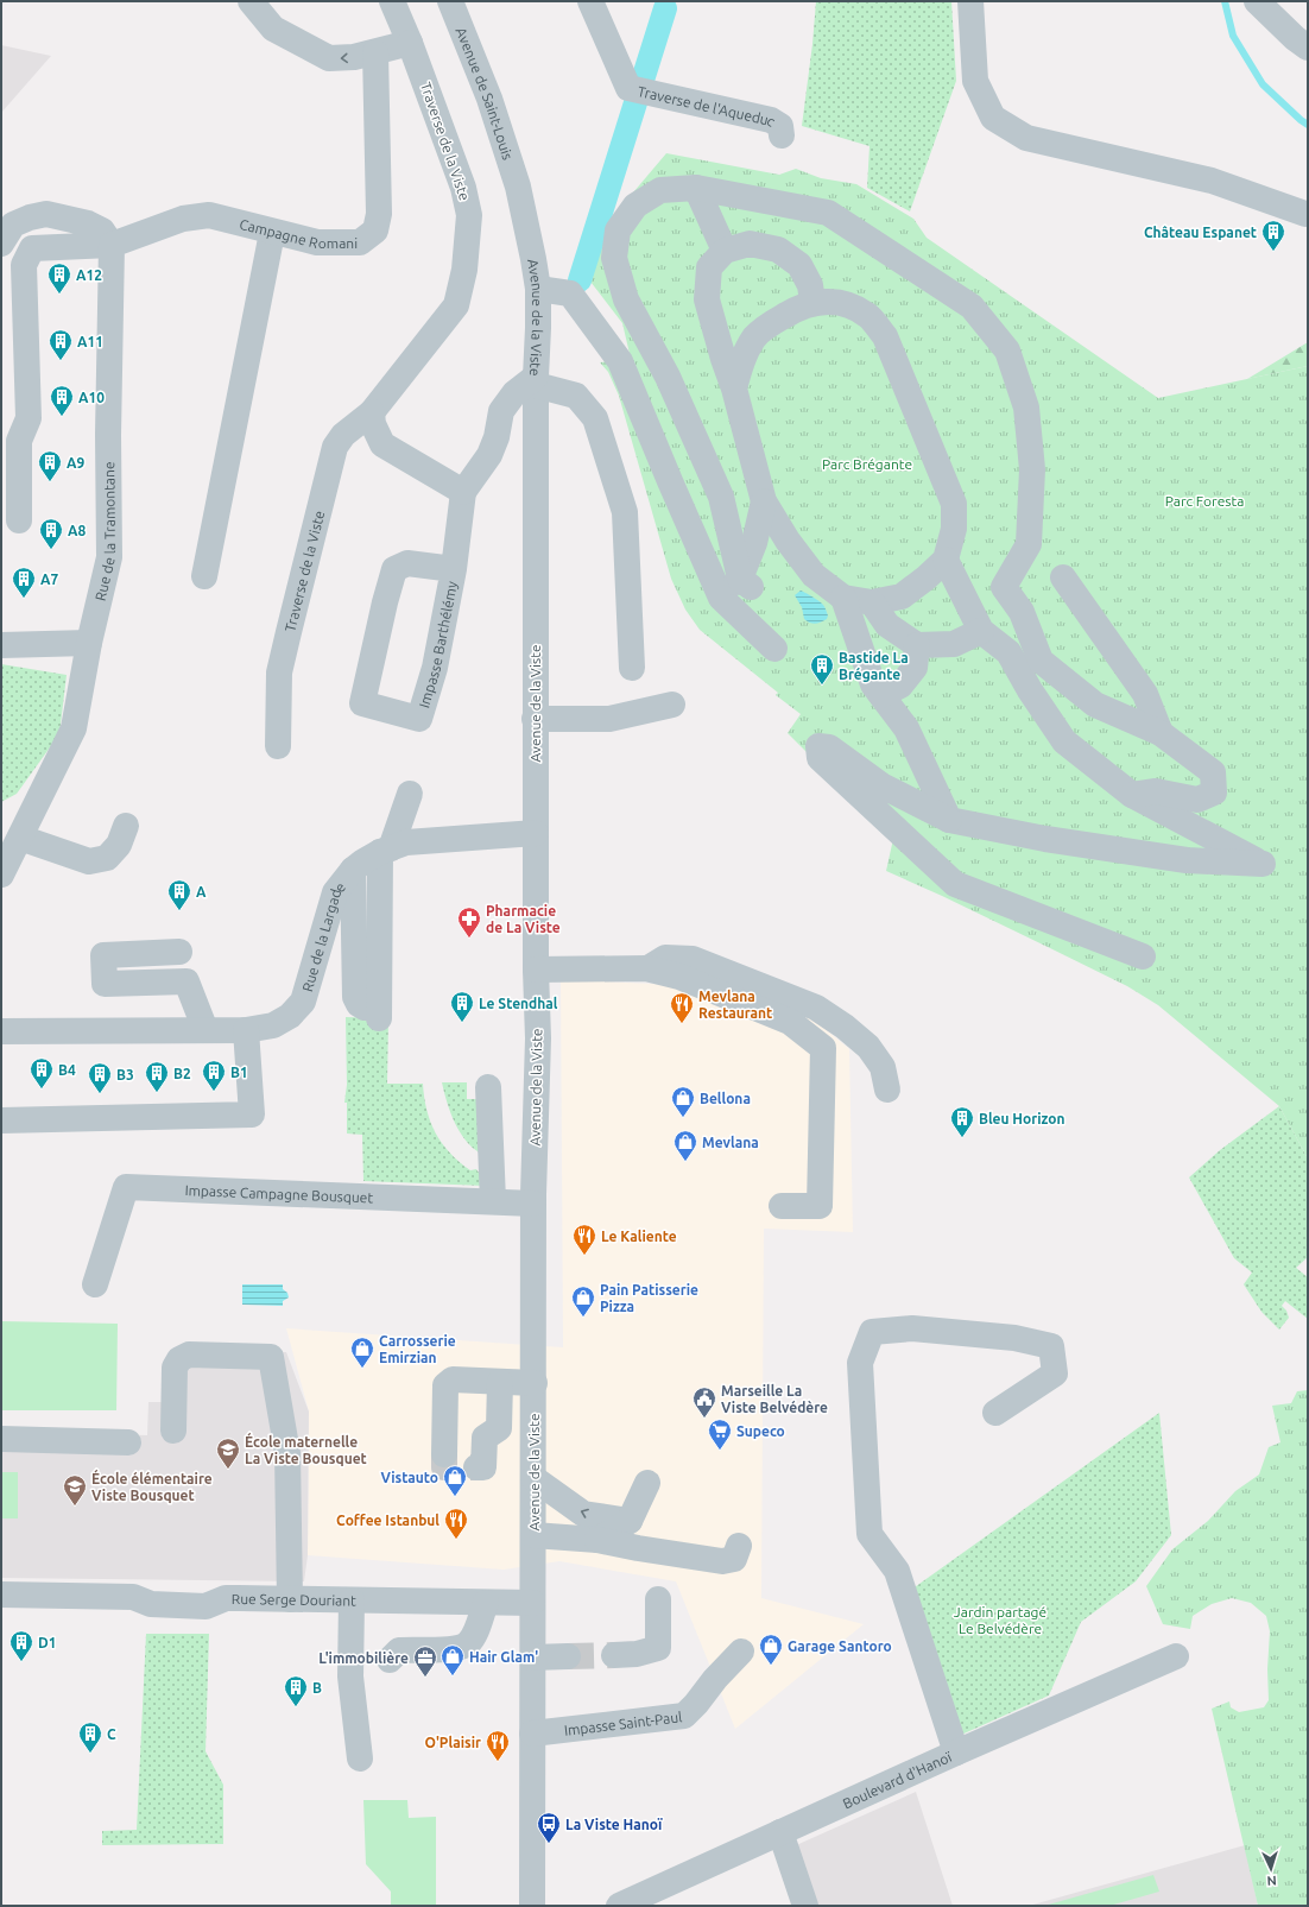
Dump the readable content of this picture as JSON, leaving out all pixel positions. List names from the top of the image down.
{
  "streets": {
    "street": [
      "Avenue de Saint-Louis",
      "Traverse de l'Aqueduc",
      "Traverse de la Viste",
      "Campagne Romani",
      "Avenue de la Viste",
      "Rue de la Tramontane",
      "Impasse Barthélémy",
      "Rue de la Largade",
      "Impasse Campagne Bousquet",
      "Rue Serge Douriant",
      "Impasse Saint-Paul",
      "Boulevard d'Hanoï"
    ]
  },
  "crossings": [
    ["Avenue de Saint-Louis", "Avenue de la Viste"],
    ["Campagne Romani", "Rue de la Tramontane"],
    ["Avenue de la Viste", "Rue de la Largade"],
    ["Avenue de la Viste", "Impasse Campagne Bousquet"],
    ["Avenue de la Viste", "Rue Serge Douriant"],
    ["Avenue de la Viste", "Impasse Saint-Paul"]
  ],
  "parks": ["Parc Brégante", "Parc Foresta", "Jardin partagé Le Belvédère"],
  "places": {
    "building": [
      "Château Espanet",
      "A12",
      "A11",
      "A10",
      "A9",
      "A8",
      "A7",
      "Bastide La Brégante",
      "A",
      "Le Stendhal",
      "B4",
      "B1",
      "B2",
      "B3",
      "Bleu Horizon",
      "D1",
      "B",
      "C"
    ],
    "pharmacy": ["Pharmacie de La Viste"],
    "restaurant": [
      "Mevlana Restaurant",
      "Le Kaliente",
      "Coffee Istanbul",
      "O'Plaisir"
    ],
    "shop": [
      "Bellona",
      "Mevlana",
      "Pain Patisserie Pizza",
      "Carrosserie Emirzian",
      "Vistauto",
      "Garage Santoro",
      "Hair Glam'"
    ],
    "public building": ["Marseille La Viste Belvédère"],
    "supermarket": ["Supeco"],
    "school or university": ["École maternelle La Viste Bousquet", "École élémentaire Viste Bousquet"],
    "office": ["L'immobilière"],
    "bus stop": ["La Viste Hanoï"]
  },
  "north": "bottom"
}
